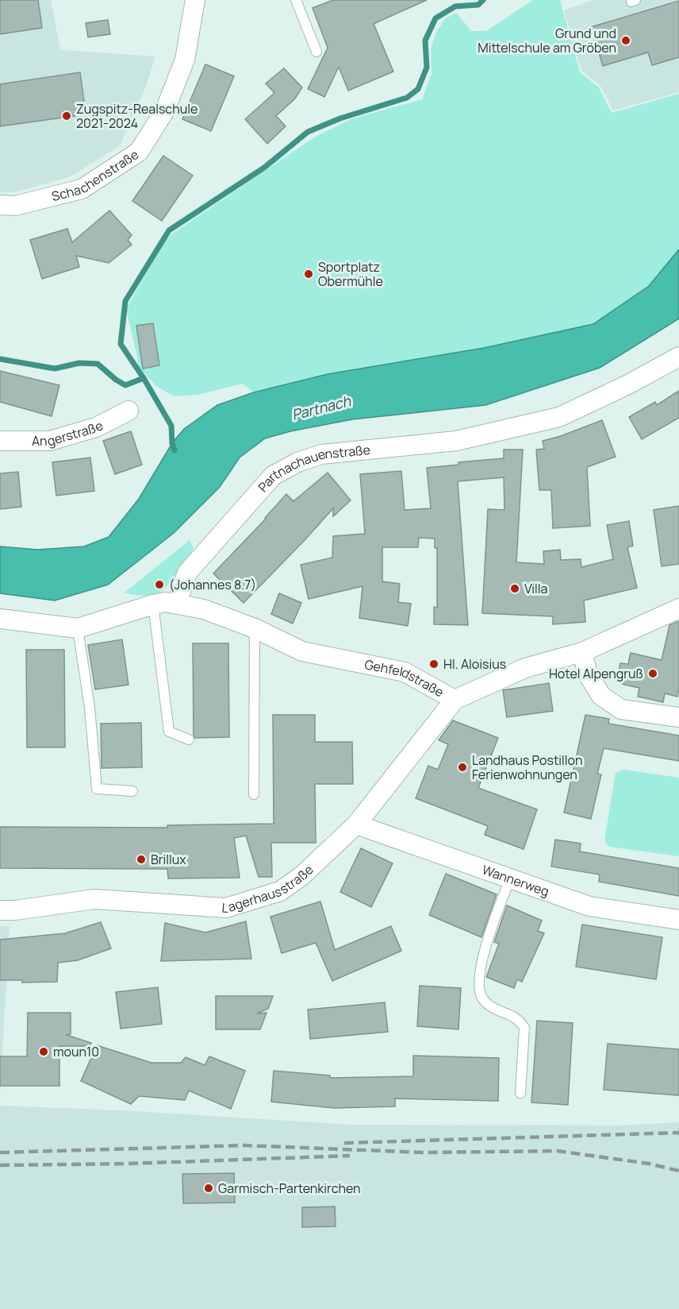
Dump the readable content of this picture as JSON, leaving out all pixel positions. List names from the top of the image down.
{
  "streets": {
    "street": [
      "Schachenstraße",
      "Angerstraße",
      "Partnachauenstraße",
      "Gehfeldstraße",
      "Wannerweg",
      "Lagerhausstraße"
    ]
  },
  "crossings": [
    ["Partnachauenstraße", "Gehfeldstraße"],
    ["Gehfeldstraße", "Lagerhausstraße"],
    ["Wannerweg", "Lagerhausstraße"]
  ],
  "water": ["Partnach"],
  "places": [
    "Grund und Mittelschule am Gröben",
    "Zugspitz-Realschule 2021-2024",
    "Sportplatz Obermühle",
    "(Johannes 8.7)",
    "Villa",
    "Hl. Aloisius",
    "Hotel Alpengruß",
    "Landhaus Postillon Ferienwohnungen",
    "Brillux",
    "moun10",
    "Garmisch-Partenkirchen"
  ]
}
